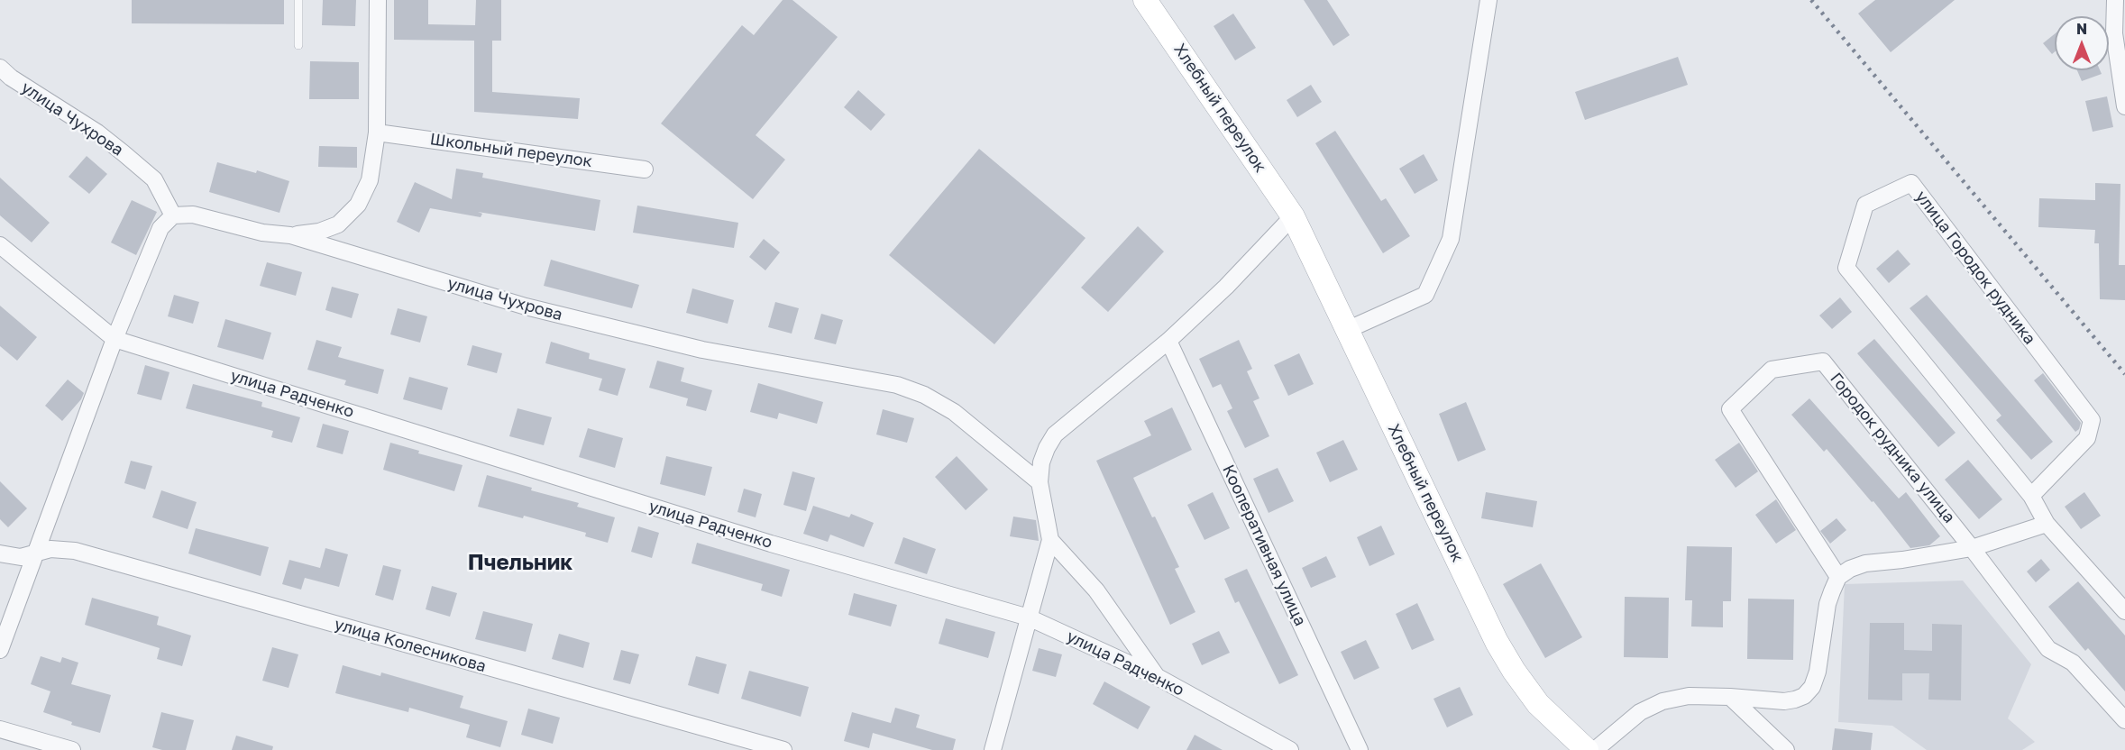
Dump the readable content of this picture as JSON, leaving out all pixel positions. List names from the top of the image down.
{
  "streets": {
    "street": [
      "Хлебный переулок",
      "улица Чухрова",
      "Школьный переулок",
      "улица Городок рудника",
      "улица Радченко",
      "Городок рудника улица",
      "Кооперативная улица",
      "улица Колесникова"
    ]
  },
  "districts": ["Пчельник"],
  "north": "top"
}
